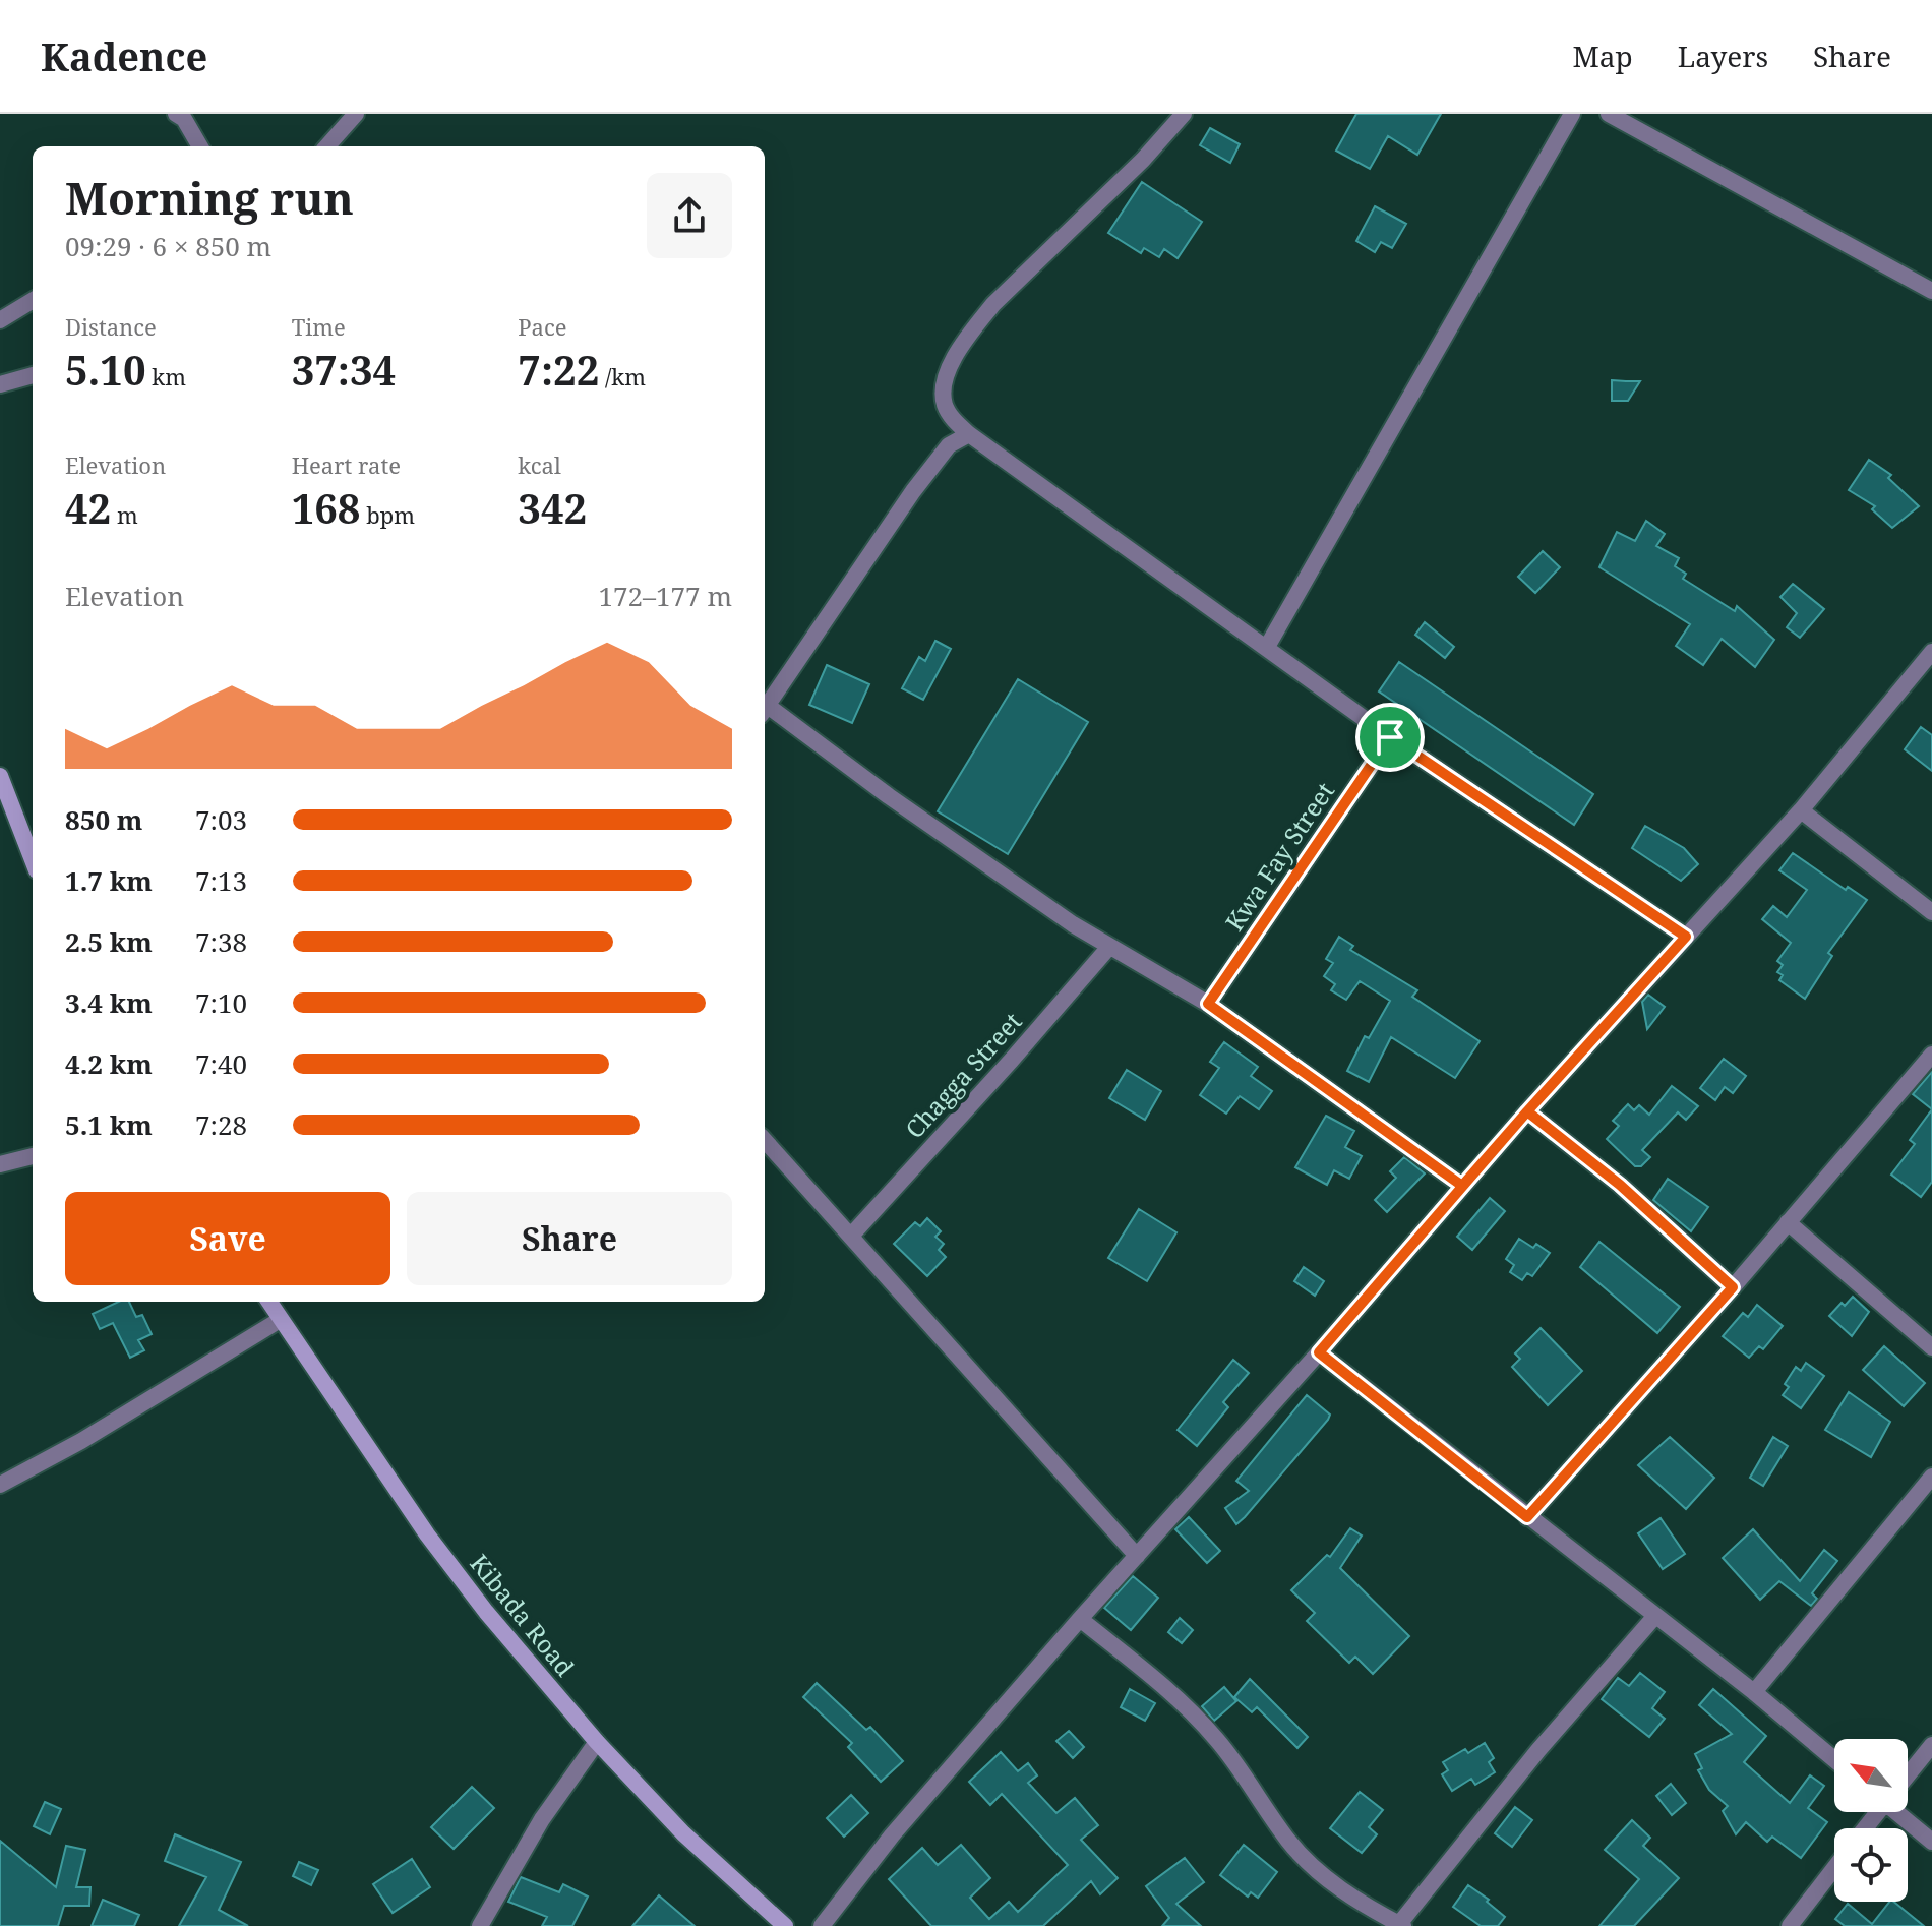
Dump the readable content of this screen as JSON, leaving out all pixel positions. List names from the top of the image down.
{
  "streets": {
    "main road": ["Kibada Road"],
    "street": ["Kwa Fay Street", "Chagga Street"]
  },
  "north": "top left",
  "page": {
    "header": "Kadence",
    "nav": ["Map", "Layers", "Share"],
    "heading": ["Morning run", "09:29 · 6 × 850 m"],
    "stats": [
      ["Distance", "5.10 km"],
      ["Time", "37:34"],
      ["Pace", "7:22 /km"],
      ["Elevation", "42 m"],
      ["Heart rate", "168 bpm"],
      ["kcal", "342"]
    ],
    "chart": ["Elevation", "172–177 m"],
    "list": [
      {
        "name": "850 m",
        "note": "7:03"
      },
      {
        "name": "1.7 km",
        "note": "7:13"
      },
      {
        "name": "2.5 km",
        "note": "7:38"
      },
      {
        "name": "3.4 km",
        "note": "7:10"
      },
      {
        "name": "4.2 km",
        "note": "7:40"
      },
      {
        "name": "5.1 km",
        "note": "7:28"
      }
    ],
    "buttons": ["Save", "Share"]
  }
}
